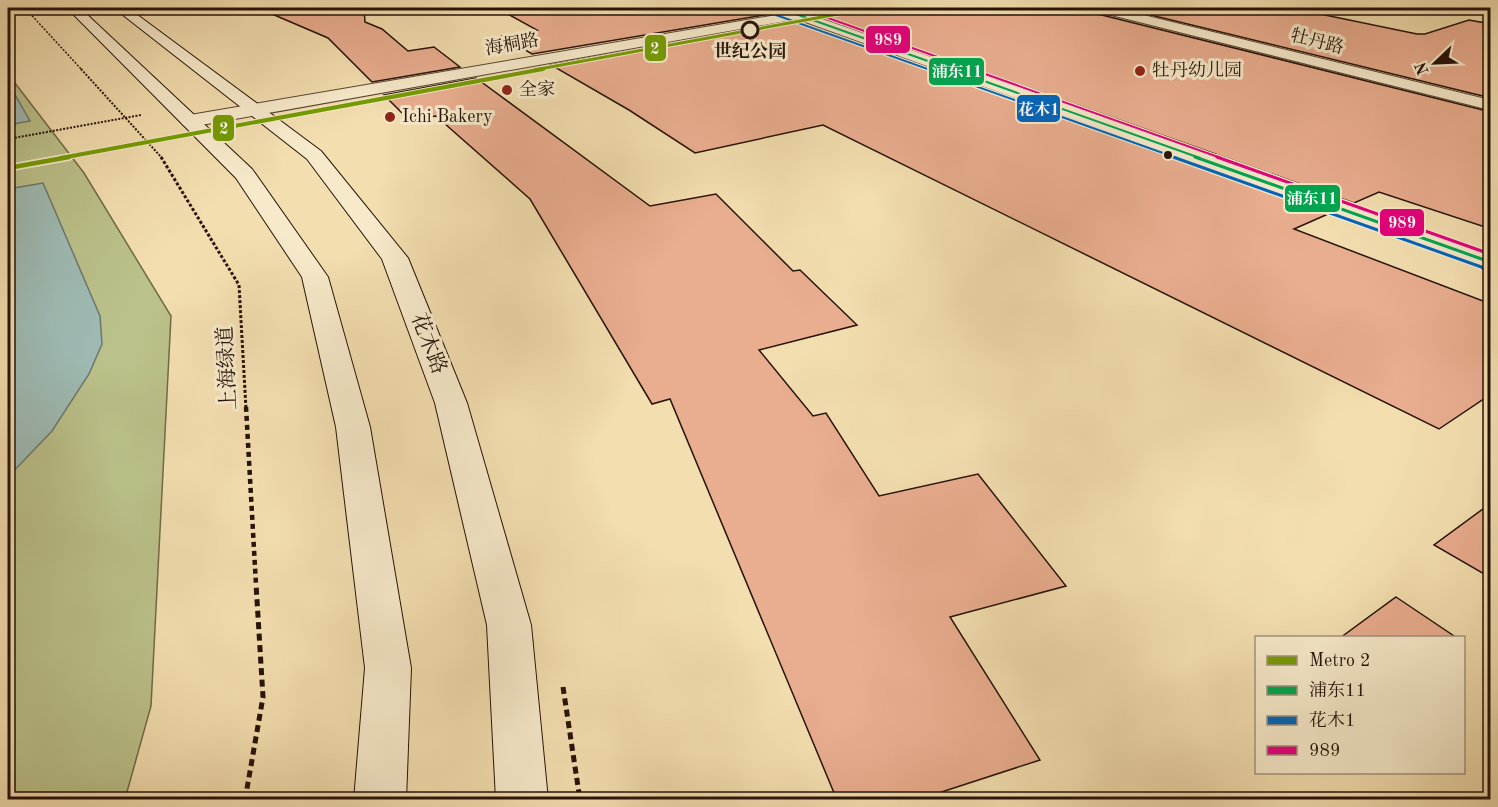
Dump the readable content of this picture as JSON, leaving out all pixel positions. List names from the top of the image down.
{
  "streets": {
    "main road": ["牡丹路", "海桐路", "花木路"],
    "path": ["上海绿道"]
  },
  "crossings": [
    ["海桐路", "花木路"]
  ],
  "places": [
    "世纪公园",
    "牡丹幼儿园",
    "全家",
    "Ichi Bakery"
  ],
  "lines": [
    "metro line 2",
    "transit line 浦东11",
    "transit line 989",
    "transit line 花木1"
  ],
  "legend": [
    "Metro 2",
    "浦东11",
    "花木1",
    "989"
  ],
  "north": "bottom left"
}
